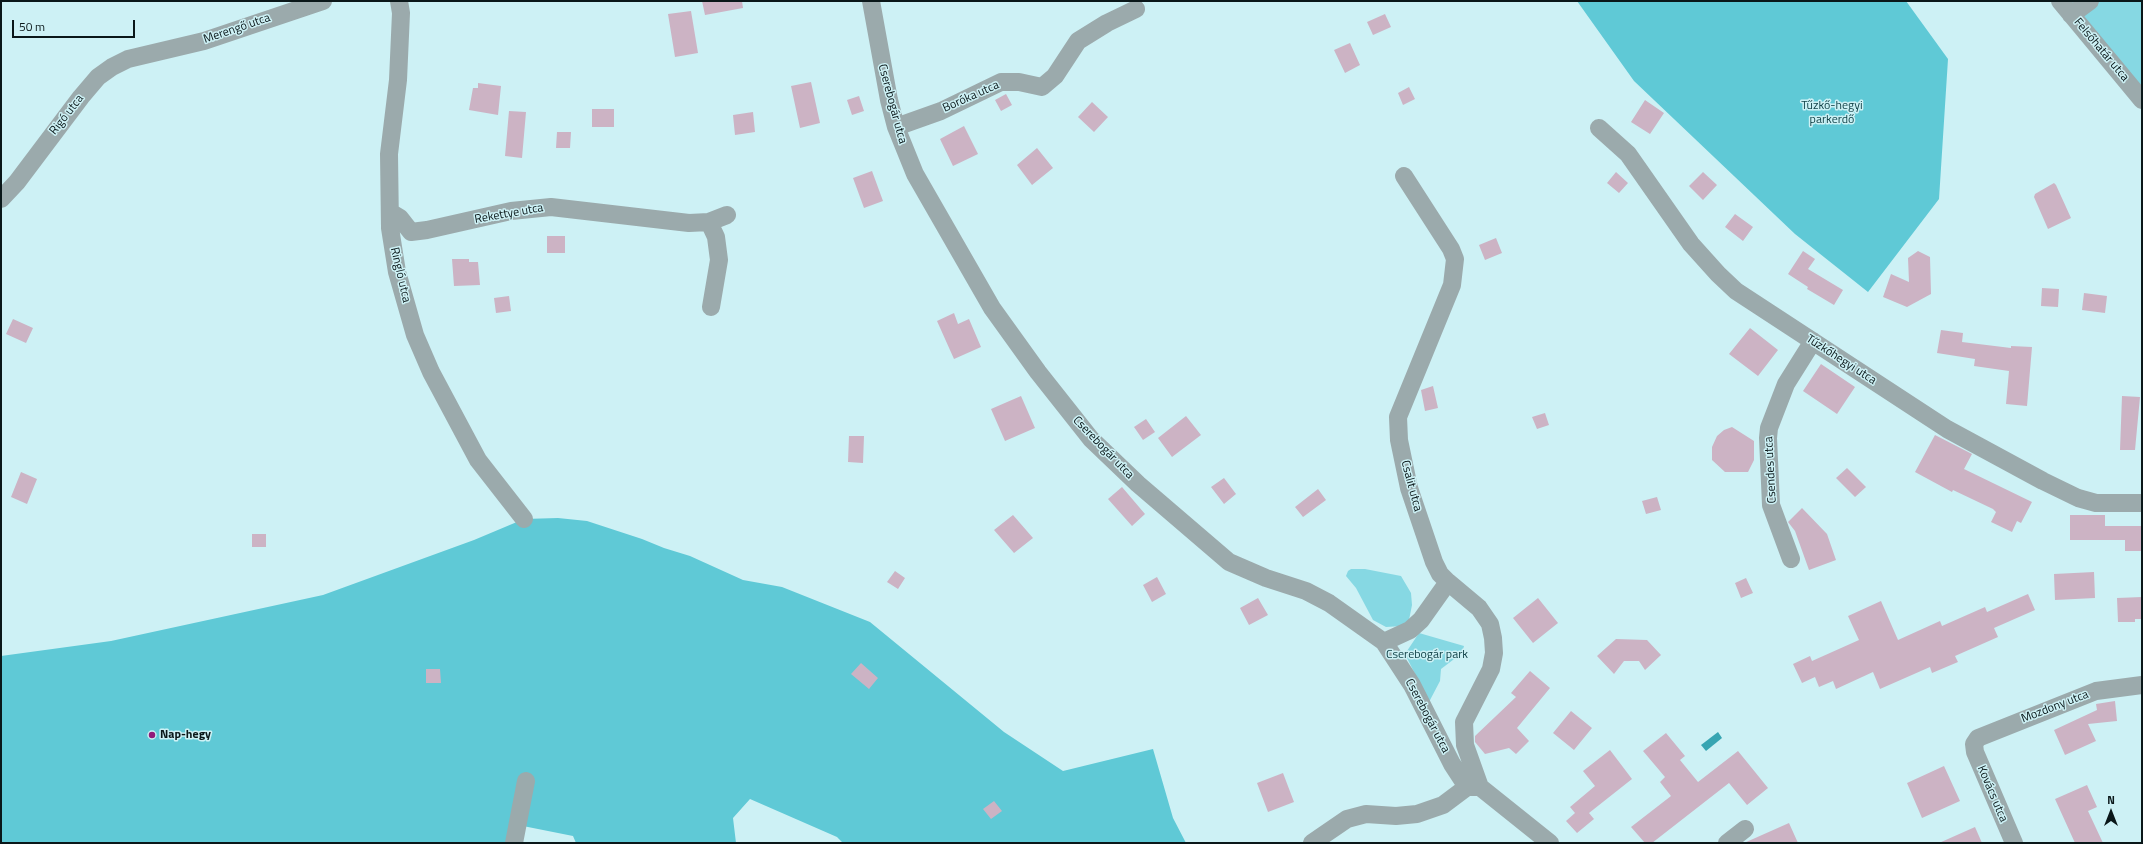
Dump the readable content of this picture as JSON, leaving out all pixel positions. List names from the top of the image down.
{
  "streets": {
    "street": [
      "Merengő utca",
      "Felsőhatár utca",
      "Boróka utca",
      "Cserebogár utca",
      "Rigó utca",
      "Rekettye utca",
      "Ringló utca",
      "Tűzkőhegyi utca",
      "Csendes utca",
      "Csalit utca",
      "Mozdony utca",
      "Kovács utca"
    ]
  },
  "crossings": [
    ["Merengő utca", "Rigó utca"],
    ["Boróka utca", "Cserebogár utca"],
    ["Cserebogár utca", "Csalit utca"],
    ["Rekettye utca", "Ringló utca"],
    ["Tűzkőhegyi utca", "Csendes utca"],
    ["Mozdony utca", "Kovács utca"]
  ],
  "parks": ["Tűzkő-hegyi parkerdő", "Cserebogár park"],
  "places": ["Nap-hegy"],
  "scale_bar": "50 m",
  "north": "top"
}
